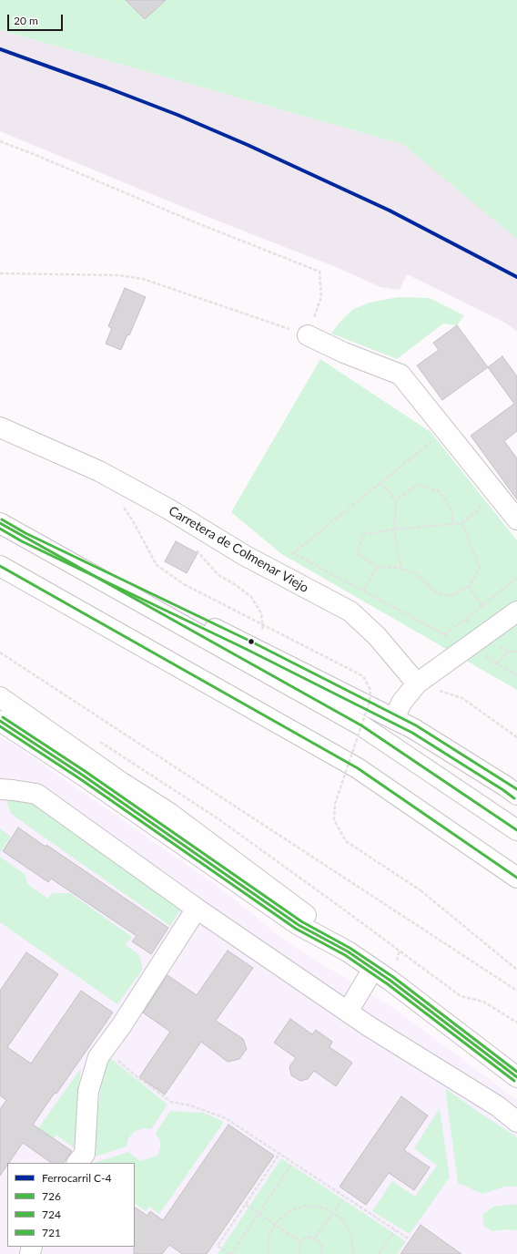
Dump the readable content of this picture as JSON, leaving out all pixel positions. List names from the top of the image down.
{
  "streets": {
    "main road": ["Carretera de Colmenar Viejo"]
  },
  "lines": [
    "rail line C-4",
    "transit line 721",
    "transit line 726",
    "transit line 724"
  ],
  "legend": [
    "Ferrocarril C-4",
    "726",
    "724",
    "721"
  ],
  "scale_bar": "20 m"
}
